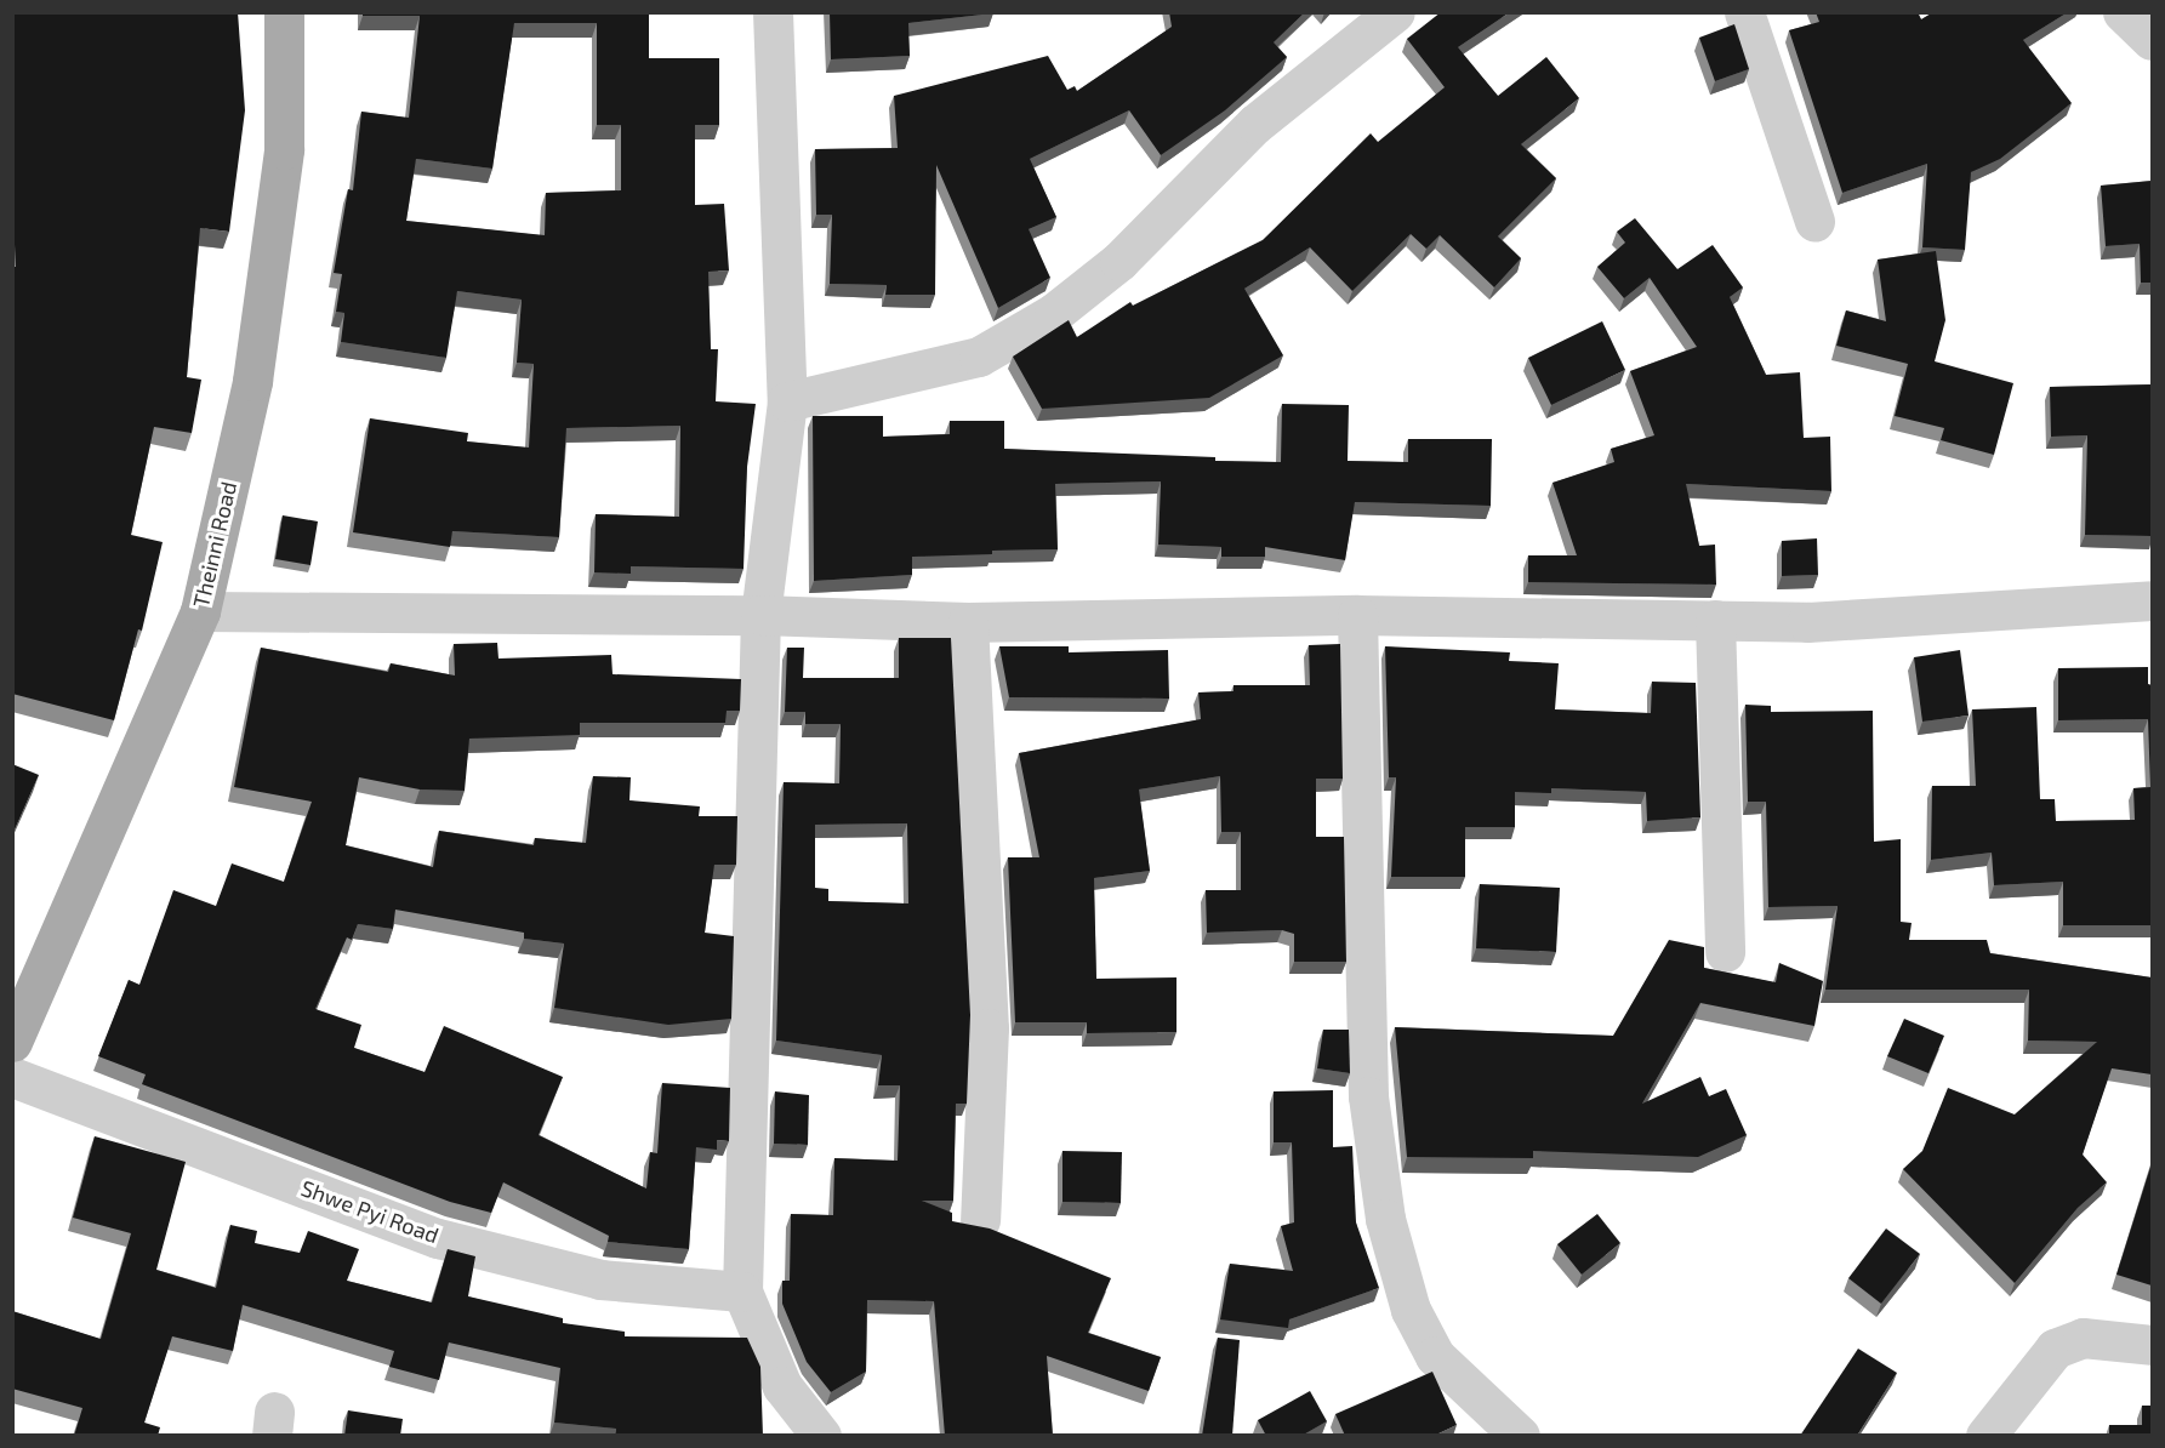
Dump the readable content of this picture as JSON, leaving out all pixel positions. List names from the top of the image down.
{
  "streets": {
    "main road": ["Theinni Road"],
    "street": ["Shwe Pyi Road"]
  }
}
